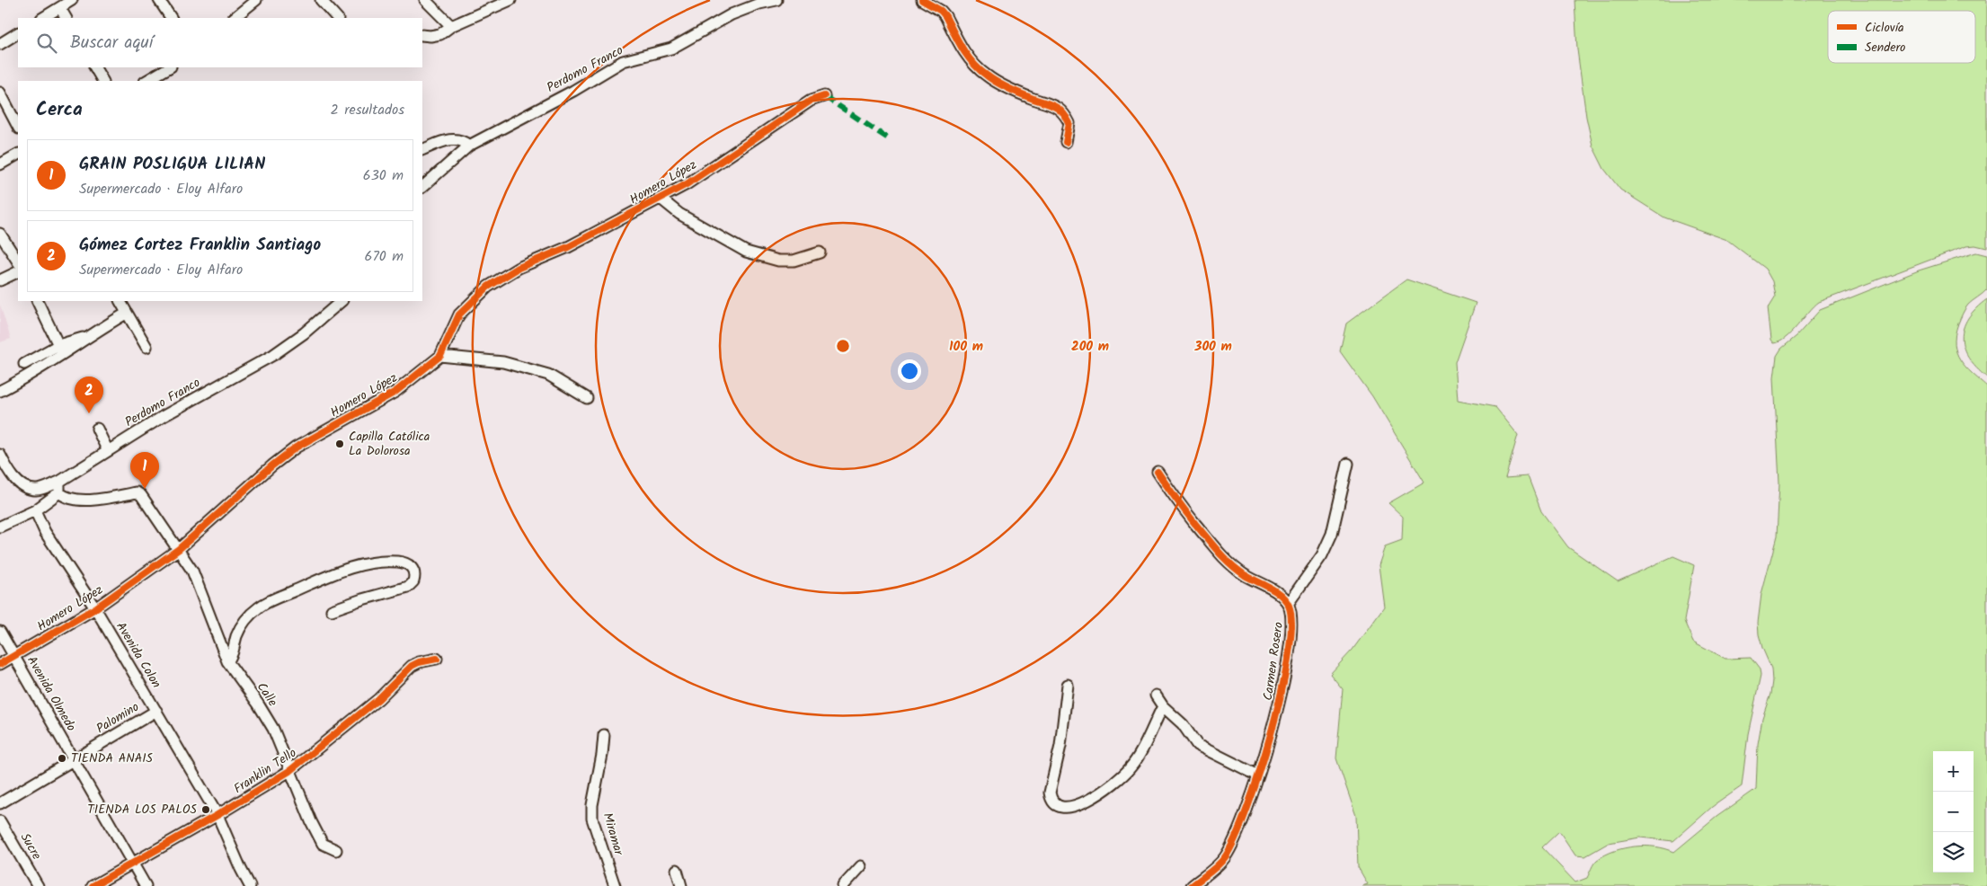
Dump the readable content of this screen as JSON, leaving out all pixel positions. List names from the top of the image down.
{
  "streets": {
    "street": [
      "Perdomo Franco",
      "Homero López",
      "Avenida Colon",
      "Carmen Rosero",
      "Avenida Olmedo",
      "Calle",
      "Palomino",
      "Franklin Tello",
      "Miramar",
      "Sucre"
    ]
  },
  "crossings": [
    ["Perdomo Franco", "Avenida Colon"],
    ["Perdomo Franco", "Calle"],
    ["Homero López", "Avenida Colon"],
    ["Homero López", "Avenida Olmedo"],
    ["Homero López", "Calle"],
    ["Avenida Colon", "Palomino"],
    ["Avenida Colon", "Franklin Tello"],
    ["Avenida Olmedo", "Palomino"],
    ["Avenida Olmedo", "Franklin Tello"],
    ["Calle", "Franklin Tello"]
  ],
  "places": ["Capilla Católica La Dolorosa", "TIENDA ANAIS", "TIENDA LOS PALOS"],
  "legend": ["Ciclovía", "Sendero"],
  "page": {
    "search": "Buscar aquí",
    "heading": ["Cerca", "2 resultados"],
    "list": [
      {
        "mark": "1",
        "name": "GRAIN POSLIGUA LILIAN",
        "note": "Supermercado · Eloy Alfaro",
        "value": "630 m"
      },
      {
        "mark": "2",
        "name": "Gómez Cortez Franklin Santiago",
        "note": "Supermercado · Eloy Alfaro",
        "value": "670 m"
      }
    ],
    "pins": ["2", "1"],
    "map_buttons": ["+", "−"]
  },
  "rings": ["100 m", "200 m", "300 m"]
}
